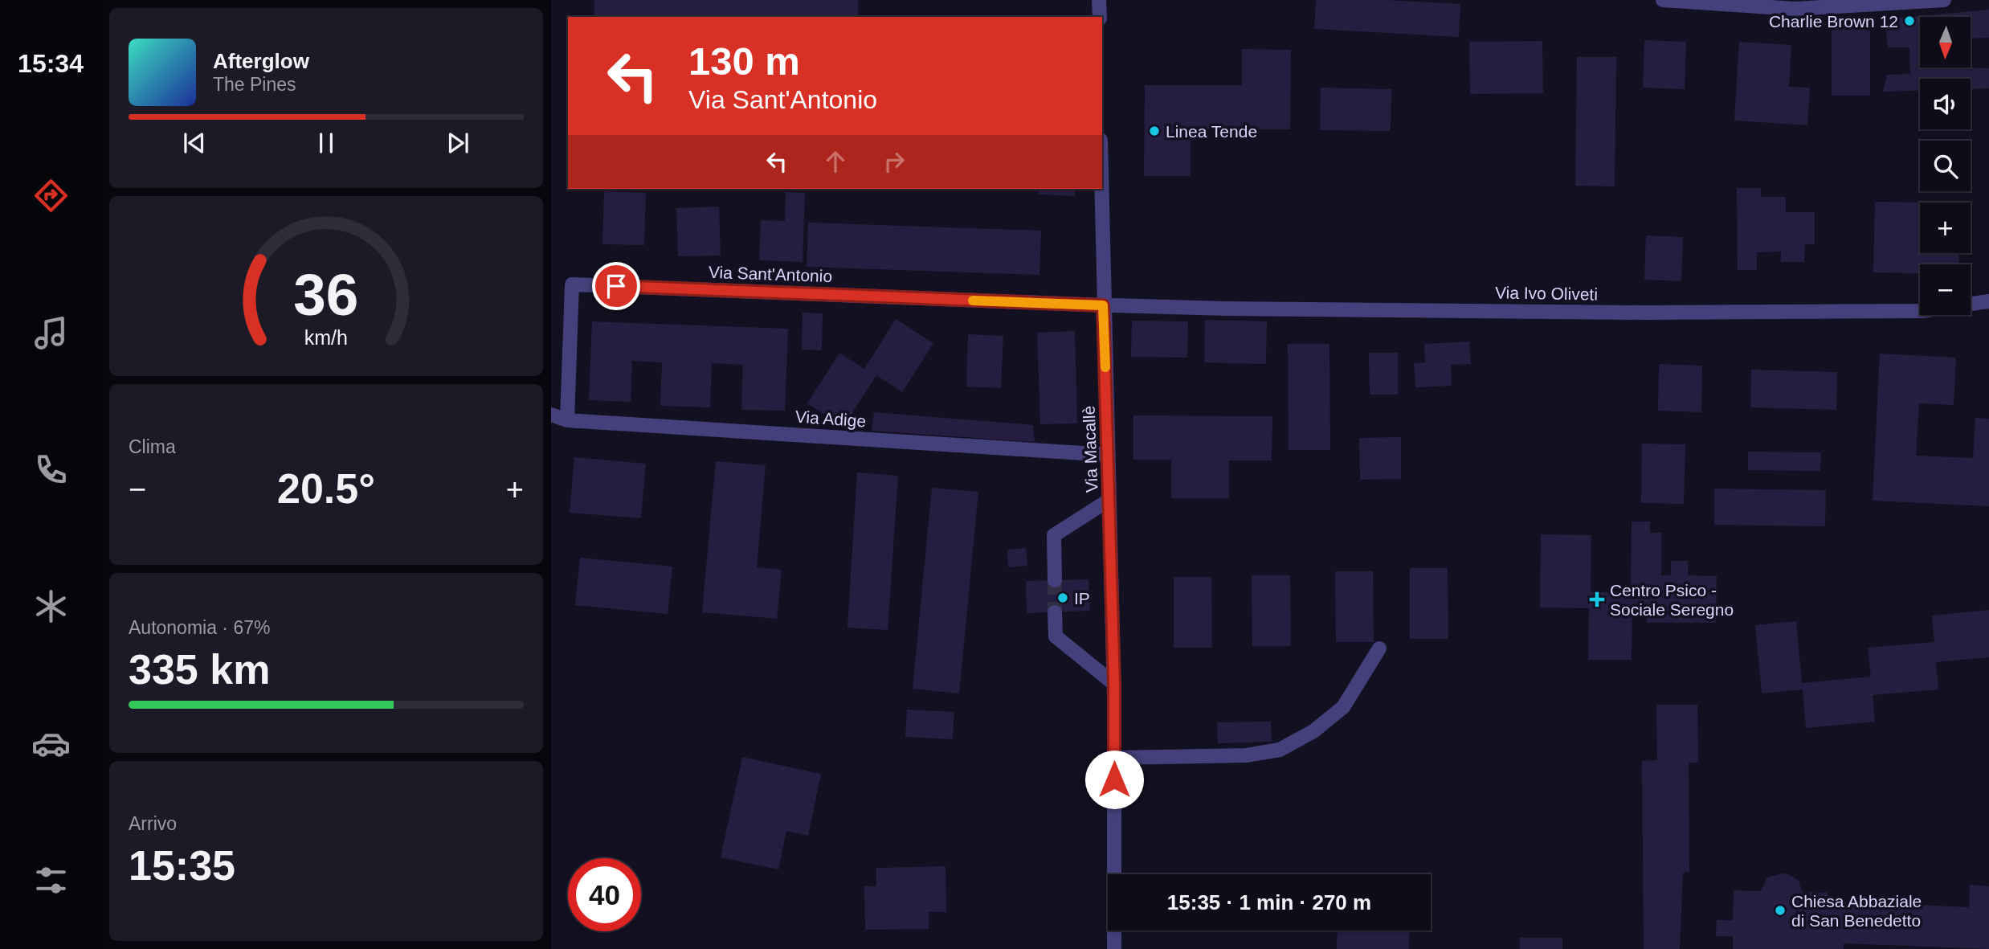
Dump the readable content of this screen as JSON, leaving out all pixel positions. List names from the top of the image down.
{
  "streets": {
    "street": [
      "Via Sant'Antonio",
      "Via Ivo Oliveti",
      "Via Adige",
      "Via Macallè"
    ]
  },
  "crossings": [
    ["Via Sant'Antonio", "Via Ivo Oliveti"],
    ["Via Sant'Antonio", "Via Adige"],
    ["Via Sant'Antonio", "Via Macallè"],
    ["Via Ivo Oliveti", "Via Macallè"],
    ["Via Adige", "Via Macallè"]
  ],
  "places": {
    "other": [
      "Charlie Brown 12",
      "Linea Tende",
      "IP",
      "Chiesa Abbaziale di San Benedetto"
    ],
    "health": ["Centro Psico - Sociale Seregno"]
  },
  "north": "bottom",
  "page": {
    "tabs": "15:34",
    "map_buttons": ["+", "−"],
    "turn": ["130 m", "Via Sant'Antonio"],
    "song": ["Afterglow", "The Pines"],
    "tile": [
      "Clima",
      ["Autonomia · 67%", "335 km"],
      ["Arrivo", "15:35"]
    ],
    "heat": ["−", "20.5°", "+"],
    "limit": "40",
    "trip": "15:35 · 1 min · 270 m",
    "gauge": ["36", "km/h"]
  }
}
